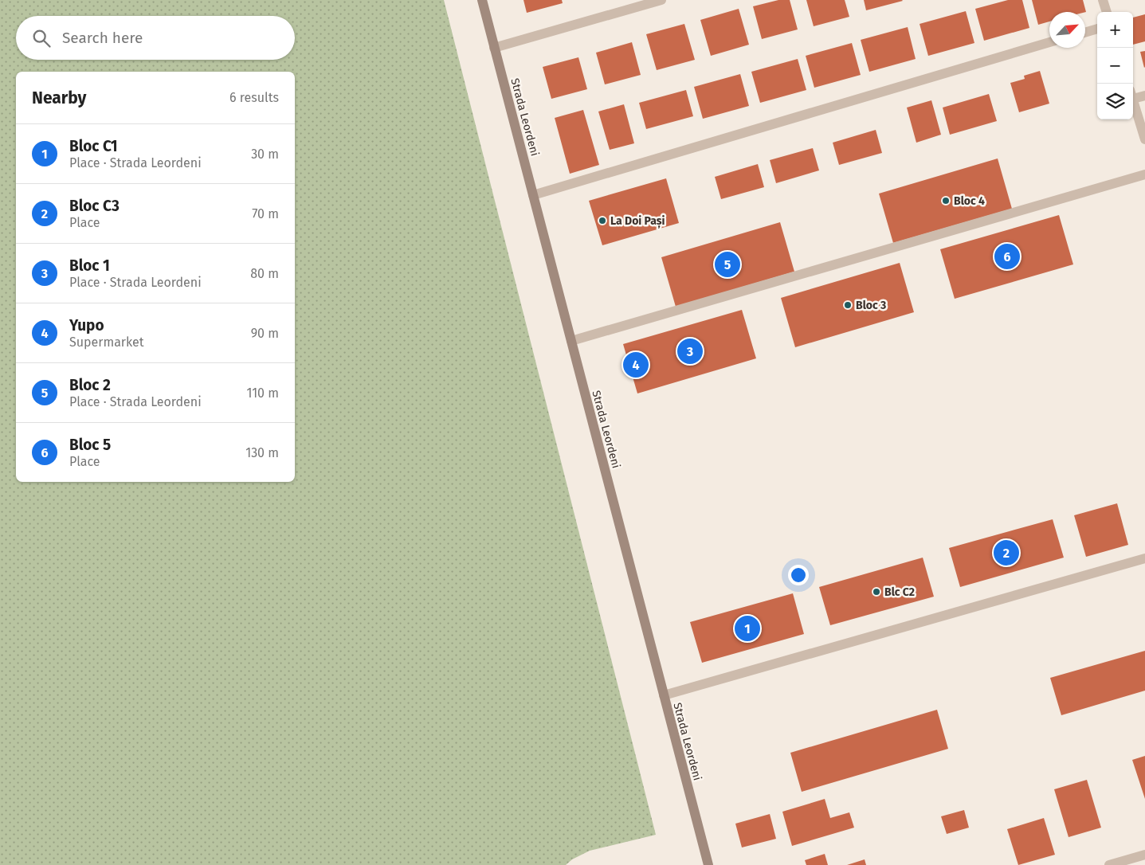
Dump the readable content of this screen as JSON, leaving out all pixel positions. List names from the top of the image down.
{
  "streets": {
    "main road": ["Strada Leordeni"]
  },
  "places": [
    "Bloc 4",
    "La Doi Pași",
    "Bloc 3",
    "Blc C2"
  ],
  "north": "top right",
  "page": {
    "map_buttons": ["+", "−"],
    "search": "Search here",
    "heading": ["Nearby", "6 results"],
    "list": [
      {
        "mark": "1",
        "name": "Bloc C1",
        "note": "Place · Strada Leordeni",
        "value": "30 m"
      },
      {
        "mark": "2",
        "name": "Bloc C3",
        "note": "Place",
        "value": "70 m"
      },
      {
        "mark": "3",
        "name": "Bloc 1",
        "note": "Place · Strada Leordeni",
        "value": "80 m"
      },
      {
        "mark": "4",
        "name": "Yupo",
        "note": "Supermarket",
        "value": "90 m"
      },
      {
        "mark": "5",
        "name": "Bloc 2",
        "note": "Place · Strada Leordeni",
        "value": "110 m"
      },
      {
        "mark": "6",
        "name": "Bloc 5",
        "note": "Place",
        "value": "130 m"
      }
    ],
    "pins": [
      "6",
      "5",
      "3",
      "4",
      "2",
      "1"
    ]
  }
}
